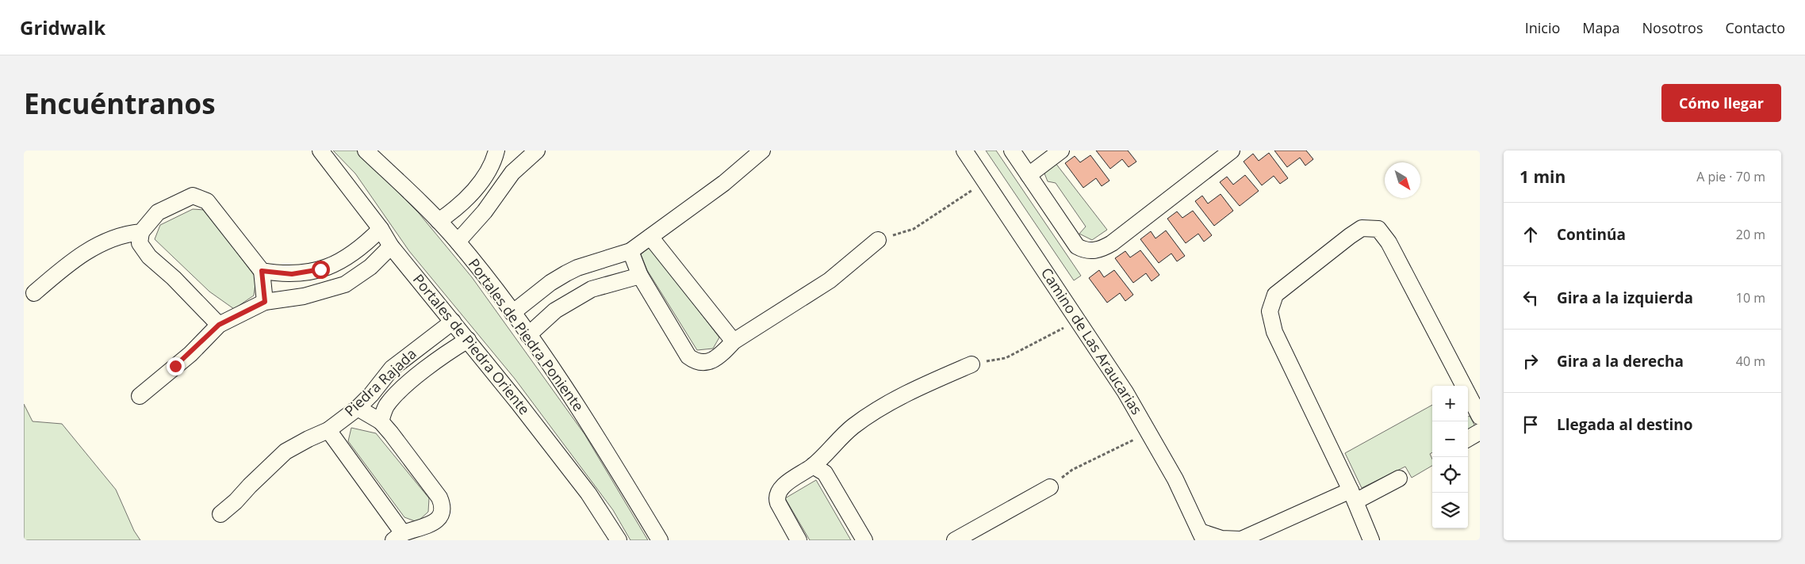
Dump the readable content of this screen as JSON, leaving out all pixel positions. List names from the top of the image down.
{
  "streets": {
    "street": [
      "Portales de Piedra Poniente",
      "Camino de Las Araucarias",
      "Portales de Piedra Oriente",
      "Piedra Rajada"
    ]
  },
  "crossings": [
    ["Portales de Piedra Oriente", "Piedra Rajada"]
  ],
  "north": "bottom right",
  "page": {
    "header": "Gridwalk",
    "nav": [
      "Inicio",
      "Mapa",
      "Nosotros",
      "Contacto"
    ],
    "buttons": "Cómo llegar",
    "title": "Encuéntranos",
    "heading": ["1 min", "A pie · 70 m"],
    "list": [
      ["Continúa", "20 m"],
      ["Gira a la izquierda", "10 m"],
      ["Gira a la derecha", "40 m"],
      "Llegada al destino"
    ],
    "map_buttons": ["+", "−"]
  }
}
